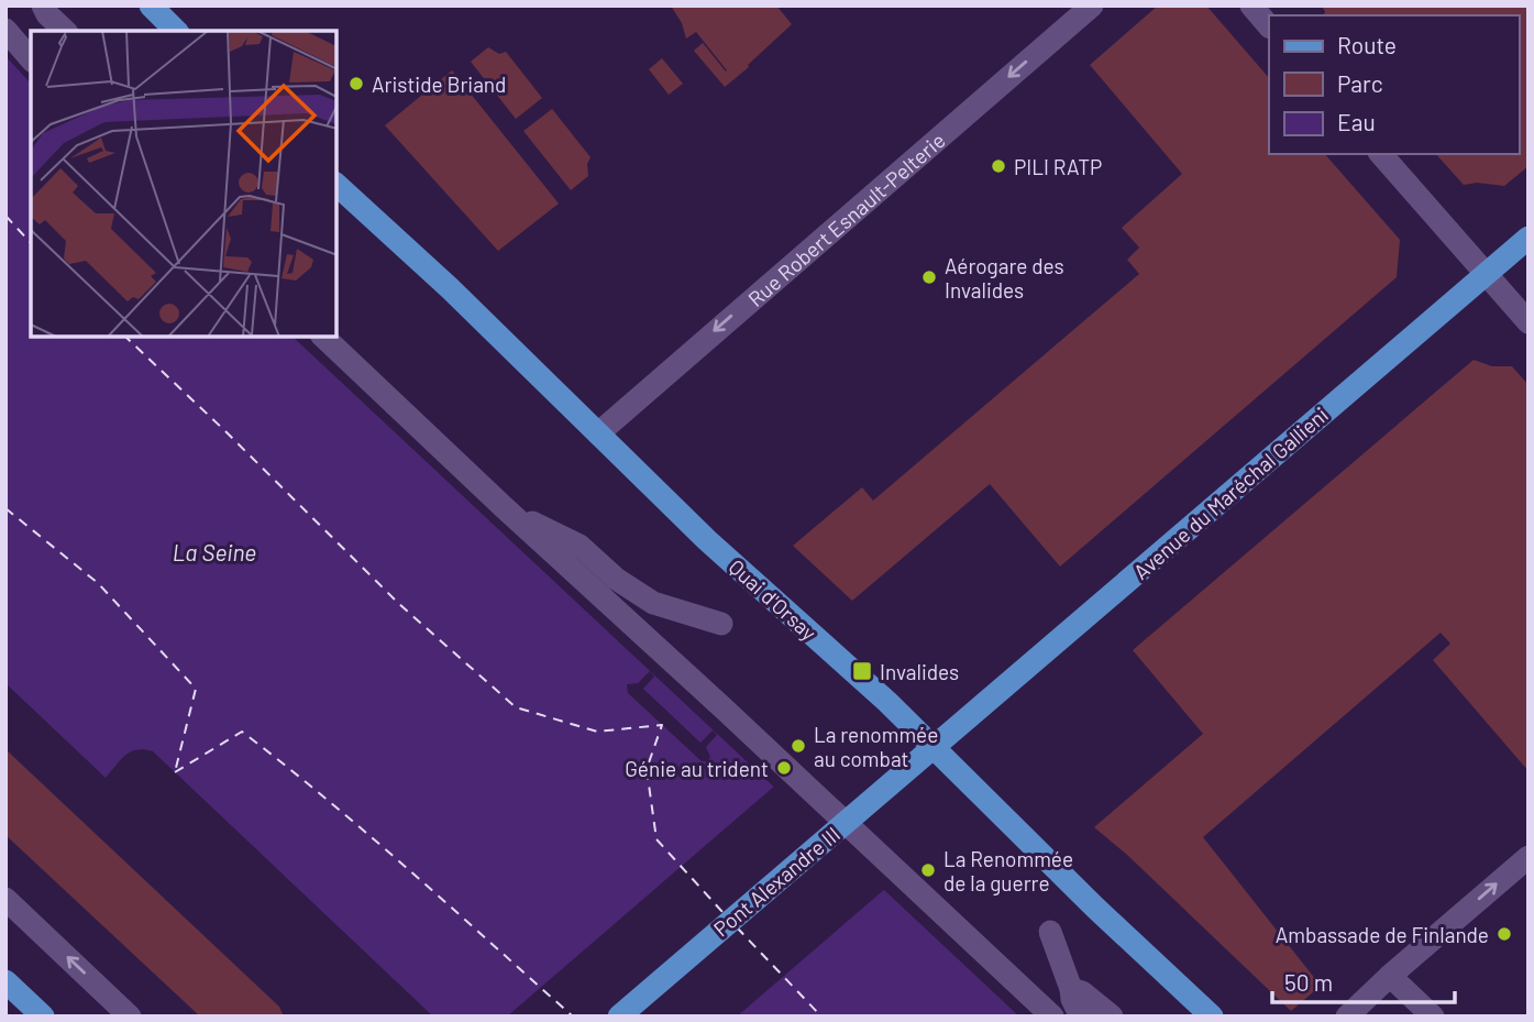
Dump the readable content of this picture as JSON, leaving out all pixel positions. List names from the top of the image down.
{
  "streets": {
    "main road": ["Avenue du Maréchal Gallieni", "Quai d'Orsay", "Pont Alexandre III"],
    "street": ["Rue Robert Esnault-Pelterie"]
  },
  "crossings": [
    ["Rue Robert Esnault-Pelterie", "Quai d'Orsay"],
    ["Avenue du Maréchal Gallieni", "Quai d'Orsay"],
    ["Avenue du Maréchal Gallieni", "Pont Alexandre III"],
    ["Quai d'Orsay", "Pont Alexandre III"]
  ],
  "one_way": ["Rue Robert Esnault-Pelterie"],
  "water": ["La Seine"],
  "places": {
    "other": [
      "Aristide Briand",
      "PILI RATP",
      "Aérogare des Invalides",
      "La renommée au combat",
      "Génie au trident",
      "La Renommée de la guerre",
      "Ambassade de Finlande"
    ],
    "transit": ["Invalides"]
  },
  "legend": ["Route", "Parc", "Eau"],
  "scale_bar": "50 m"
}
